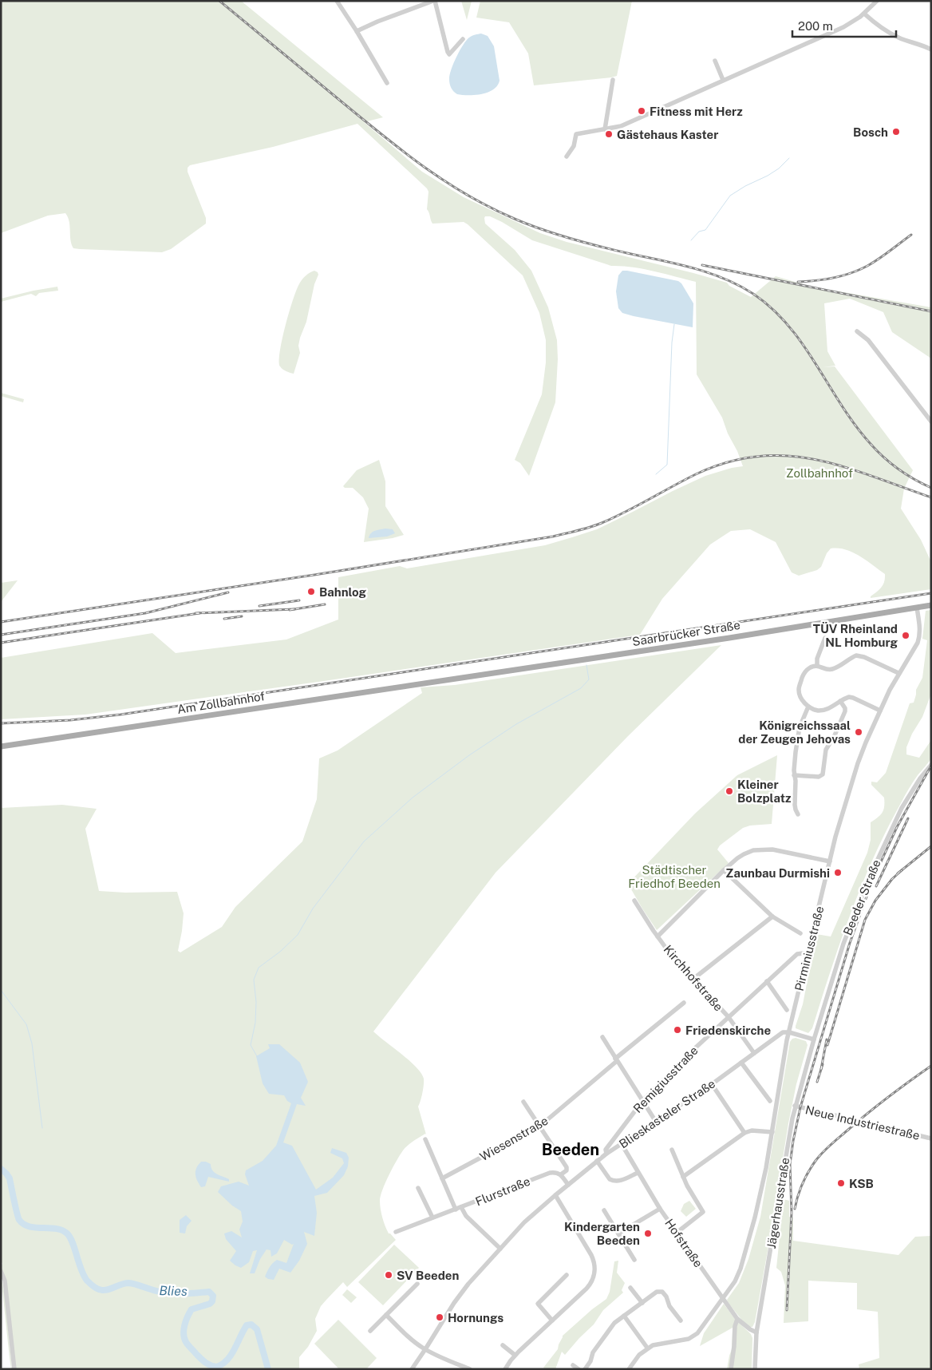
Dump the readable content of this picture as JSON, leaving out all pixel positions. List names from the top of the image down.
{
  "streets": {
    "main road": ["Saarbrücker Straße", "Am Zollbahnhof"],
    "street": [
      "Beeder Straße",
      "Pirminiusstraße",
      "Kirchhofstraße",
      "Remigiusstraße",
      "Blieskasteler Straße",
      "Neue Industriestraße",
      "Wiesenstraße",
      "Flurstraße",
      "Jägerhausstraße",
      "Hofstraße"
    ]
  },
  "crossings": [
    ["Saarbrücker Straße", "Am Zollbahnhof"],
    ["Saarbrücker Straße", "Pirminiusstraße"],
    ["Beeder Straße", "Jägerhausstraße"],
    ["Pirminiusstraße", "Remigiusstraße"],
    ["Pirminiusstraße", "Blieskasteler Straße"],
    ["Pirminiusstraße", "Hofstraße"],
    ["Kirchhofstraße", "Remigiusstraße"],
    ["Kirchhofstraße", "Blieskasteler Straße"],
    ["Remigiusstraße", "Blieskasteler Straße"],
    ["Blieskasteler Straße", "Hofstraße"],
    ["Neue Industriestraße", "Jägerhausstraße"],
    ["Jägerhausstraße", "Hofstraße"]
  ],
  "districts": ["Beeden"],
  "water": ["Blies"],
  "parks": ["Zollbahnhof", "Städtischer Friedhof Beeden"],
  "places": [
    "Fitness mit Herz",
    "Bosch",
    "Gästehaus Kaster",
    "Bahnlog",
    "TÜV Rheinland NL Homburg",
    "Königreichssaal der Zeugen Jehovas",
    "Kleiner Bolzplatz",
    "Zaunbau Durmishi",
    "Friedenskirche",
    "KSB",
    "Kindergarten Beeden",
    "SV Beeden",
    "Hornungs"
  ],
  "scale_bar": "200 m"
}
